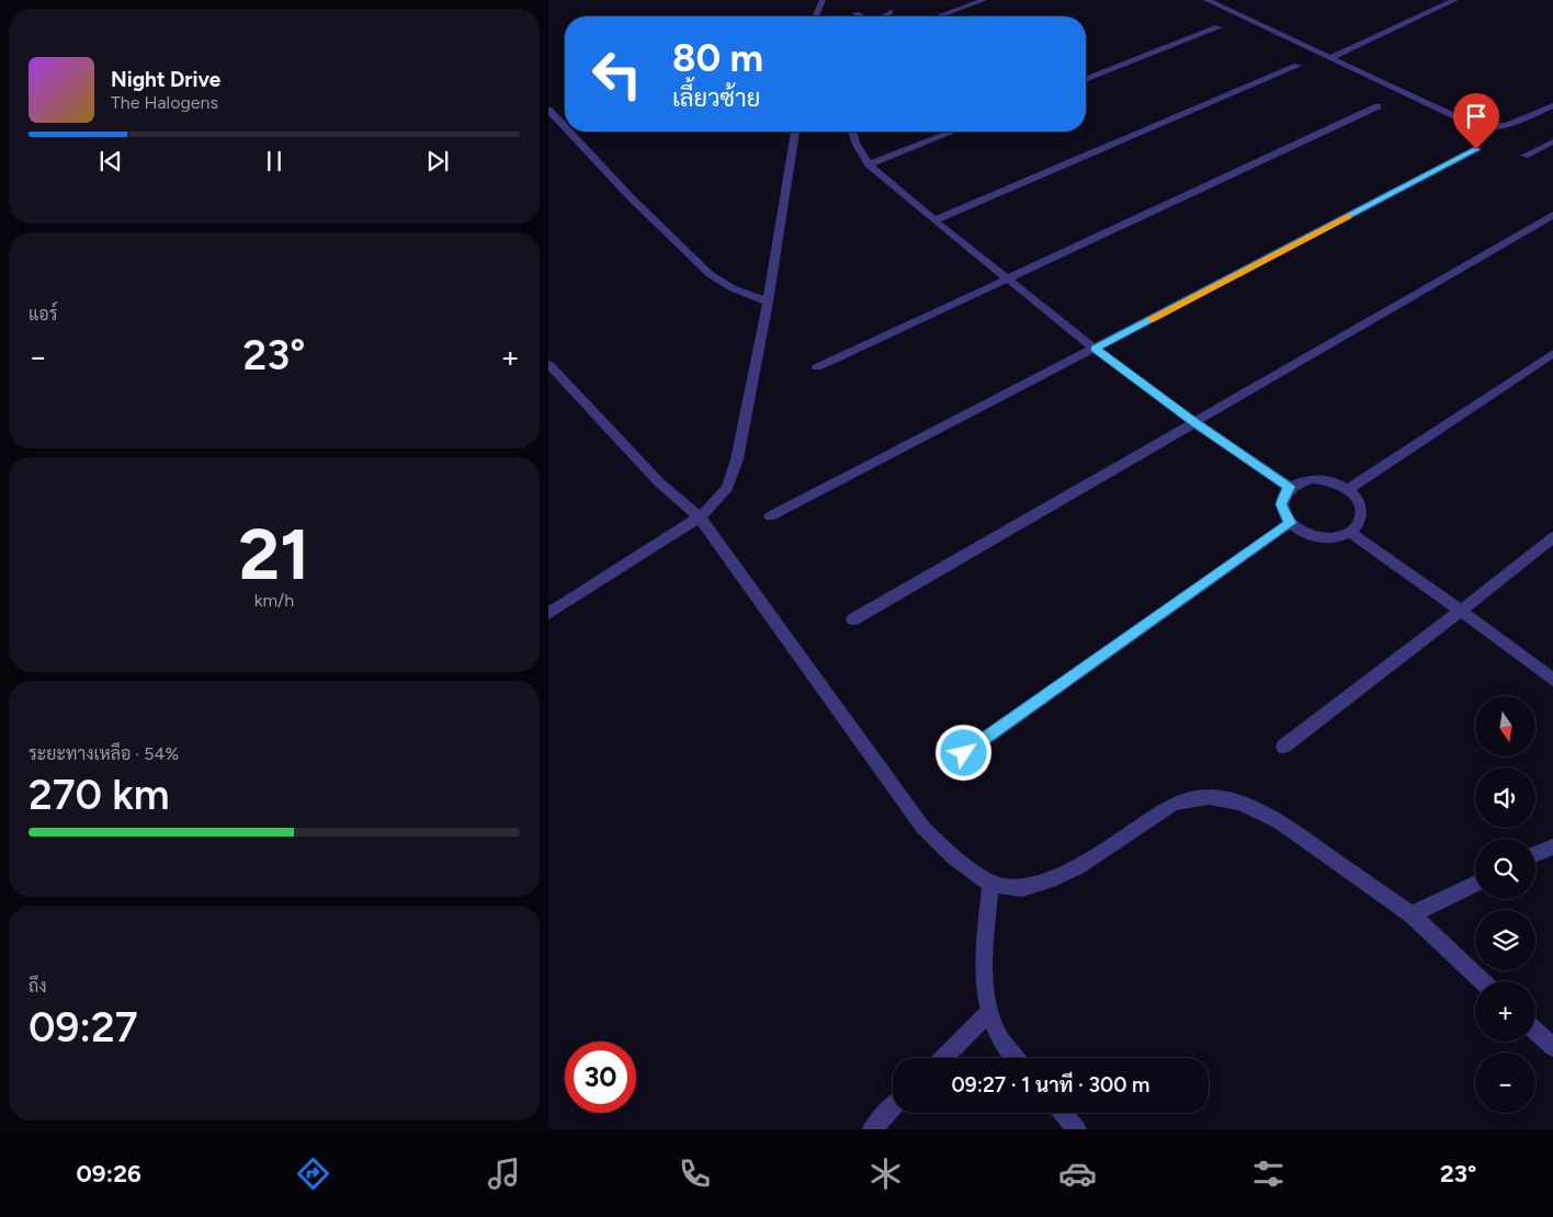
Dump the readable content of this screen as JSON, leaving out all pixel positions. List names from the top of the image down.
{
  "north": "bottom",
  "page": {
    "turn": ["80 m", "เลี้ยวซ้าย"],
    "song": ["Night Drive", "The Halogens"],
    "tile": [
      "แอร์",
      ["21", "km/h"],
      ["ระยะทางเหลือ · 54%", "270 km"],
      ["ถึง", "09:27"]
    ],
    "heat": ["−", "23°", "+"],
    "map_buttons": ["+", "−"],
    "limit": "30",
    "trip": "09:27 · 1 นาที · 300 m",
    "tabs": ["09:26", "23°"]
  }
}
